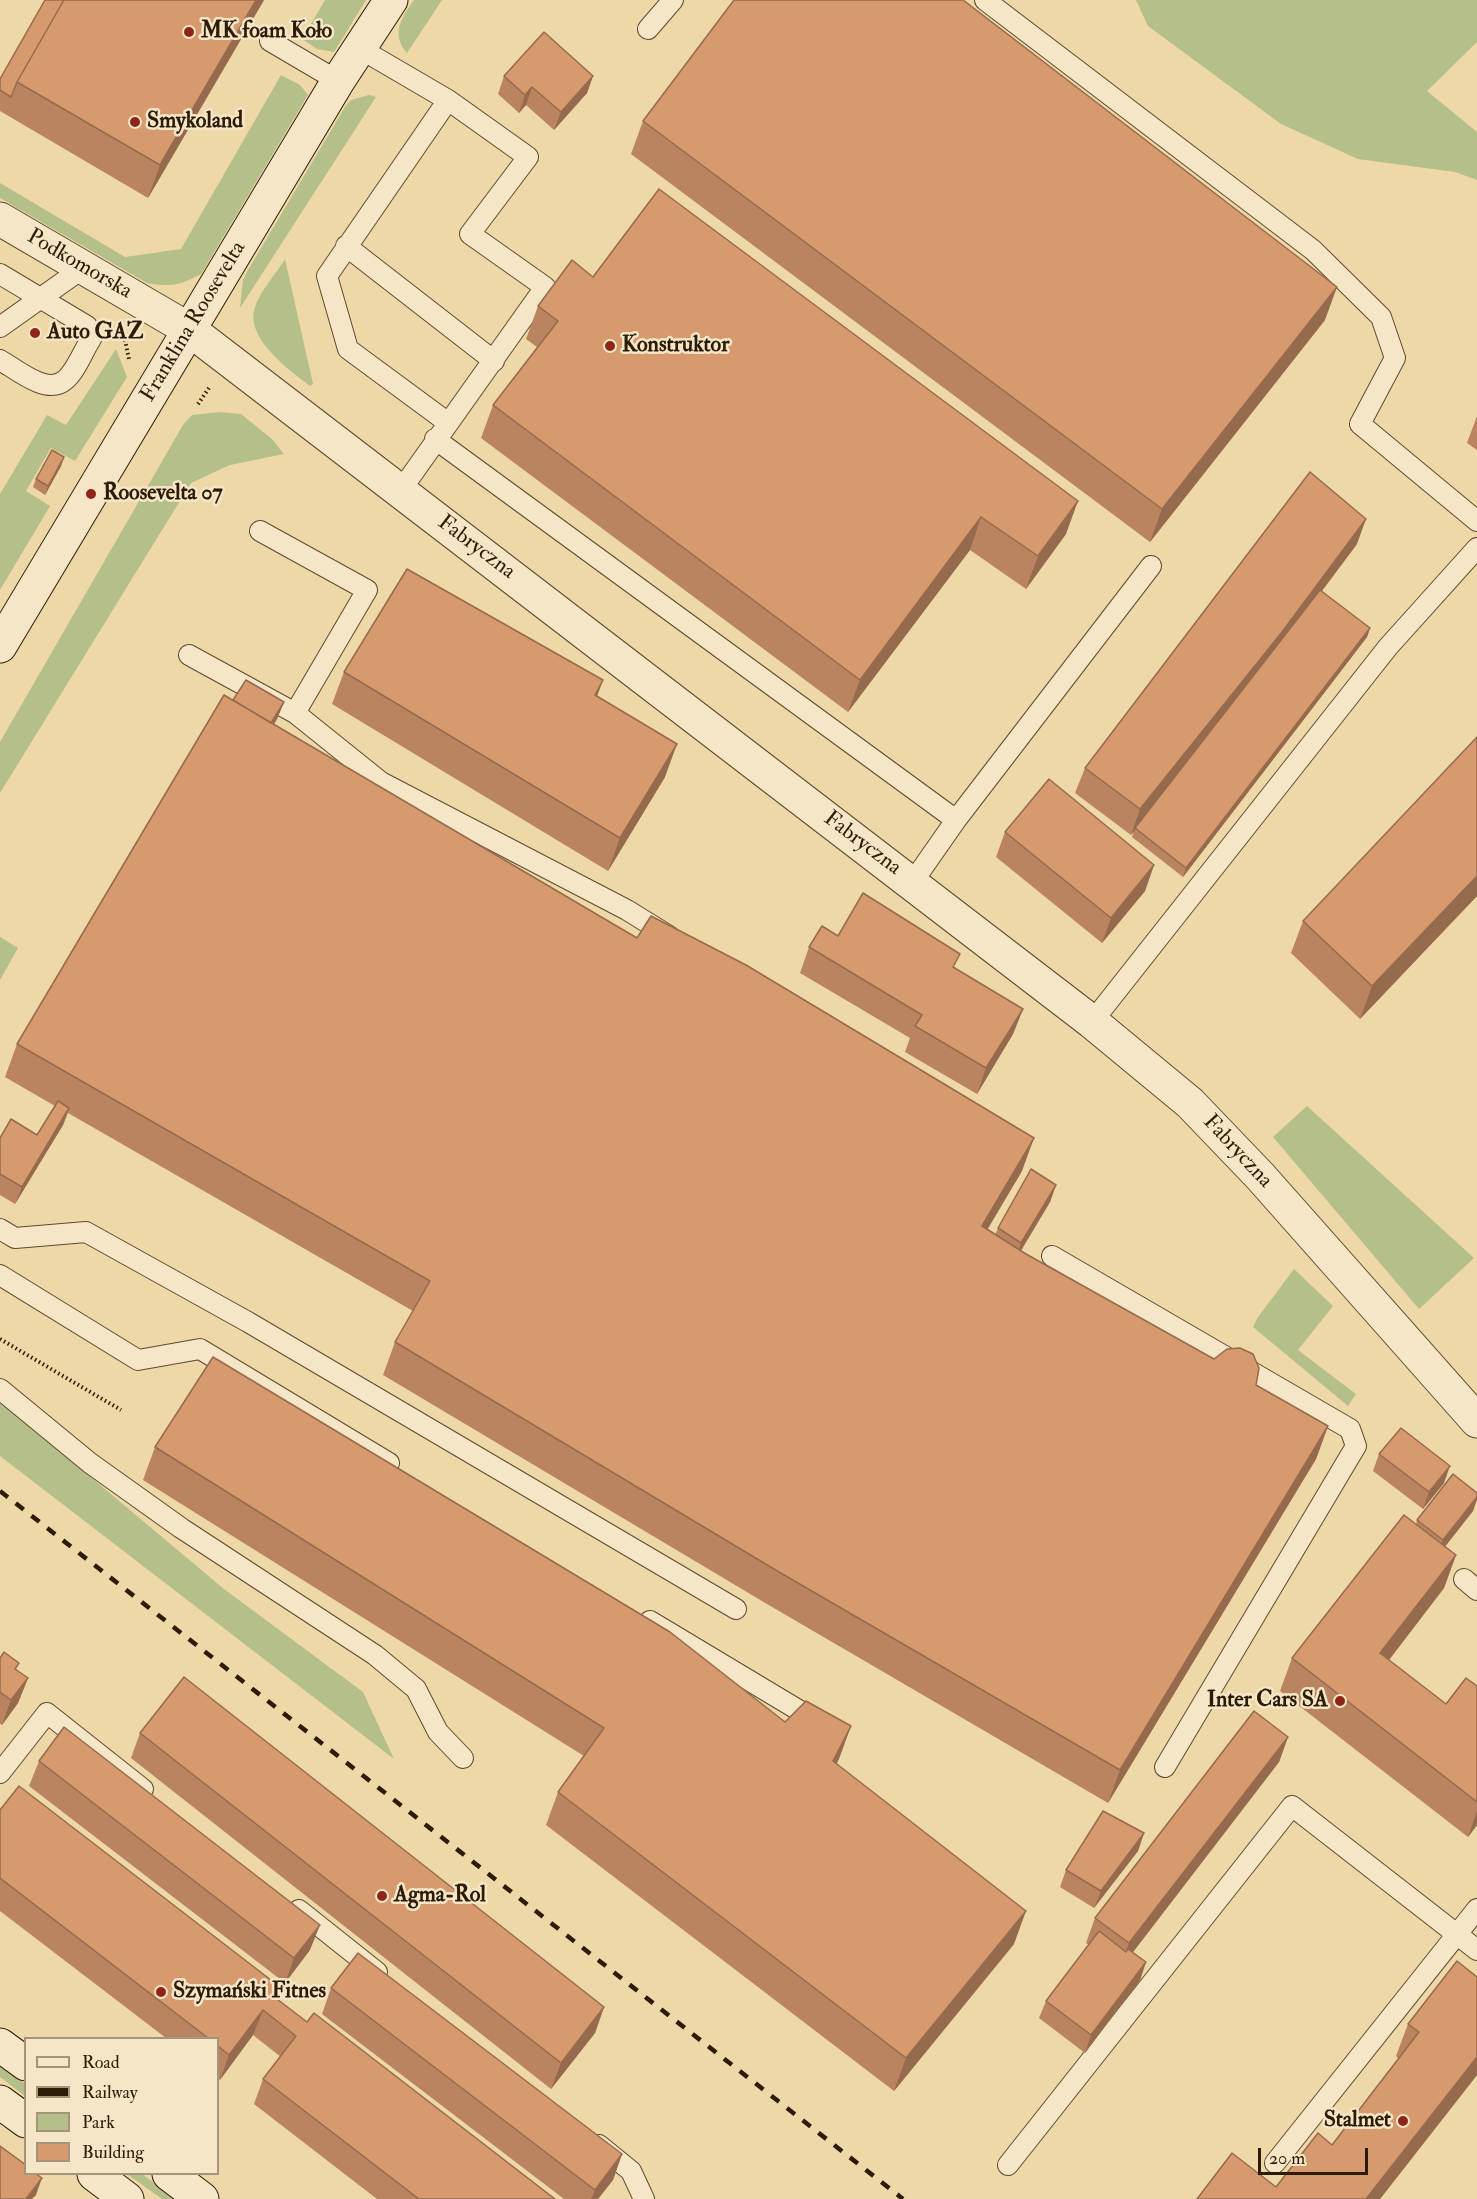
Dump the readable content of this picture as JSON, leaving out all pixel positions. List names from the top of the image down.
{
  "streets": {
    "street": ["Podkomorska", "Franklina Roosevelta", "Fabryczna"]
  },
  "crossings": [
    ["Podkomorska", "Franklina Roosevelta"],
    ["Podkomorska", "Fabryczna"],
    ["Franklina Roosevelta", "Fabryczna"]
  ],
  "places": [
    "MK foam Koło",
    "Smykoland",
    "Auto GAZ",
    "Konstruktor",
    "Roosevelta 07",
    "Inter Cars SA",
    "Agma-Rol",
    "Szymański Fitnes",
    "Stalmet"
  ],
  "legend": [
    "Road",
    "Railway",
    "Park",
    "Building"
  ],
  "scale_bar": "20 m"
}
